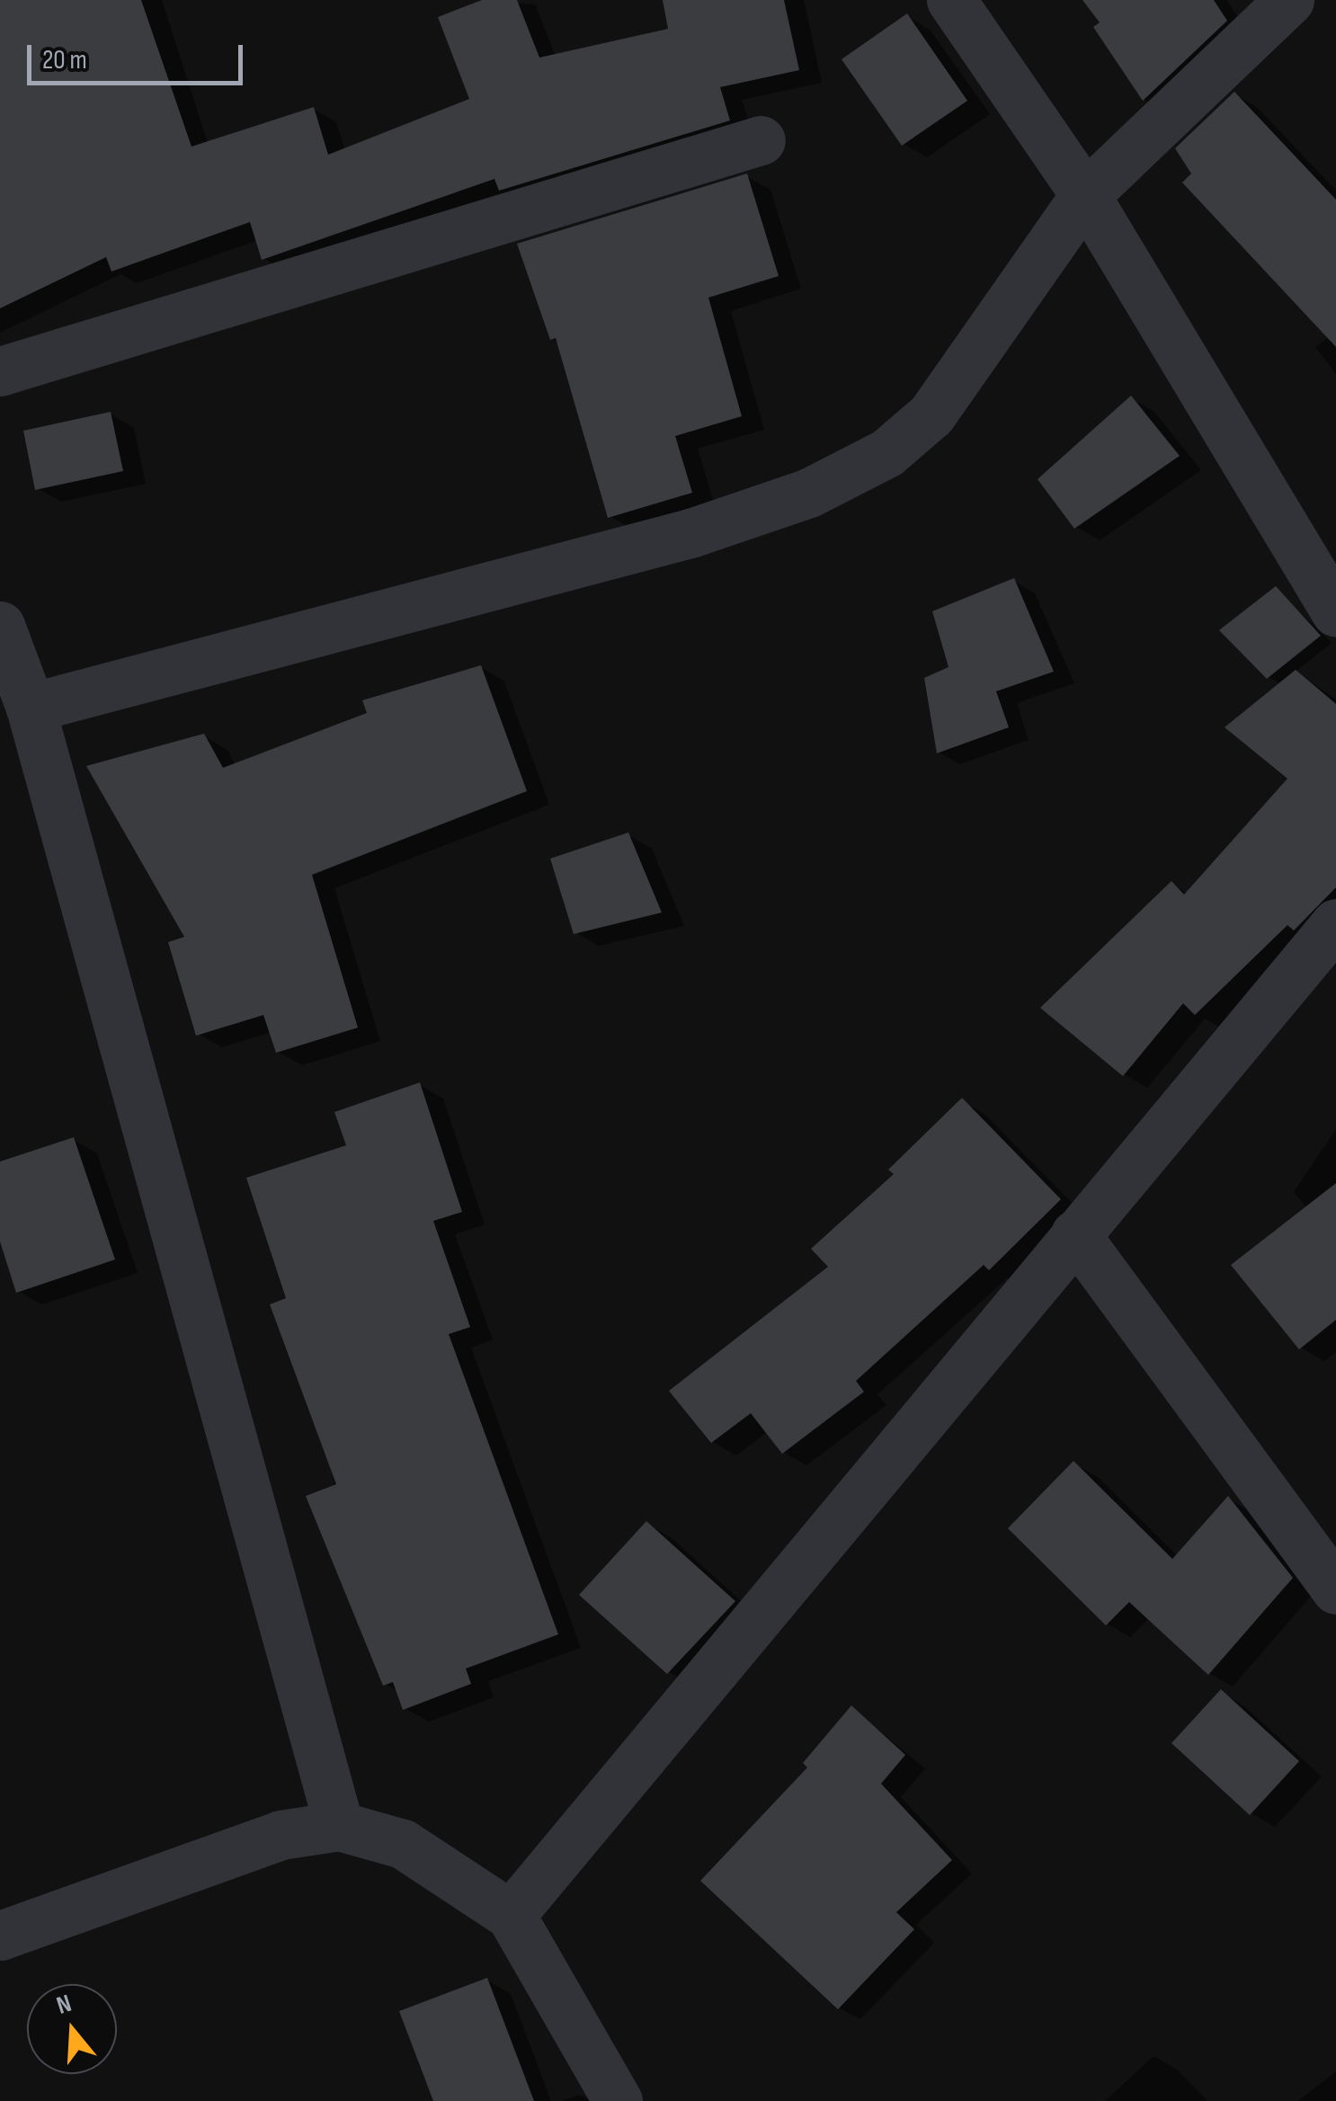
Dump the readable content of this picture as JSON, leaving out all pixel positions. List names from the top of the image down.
{
  "scale_bar": "20 m",
  "north": "top"
}
